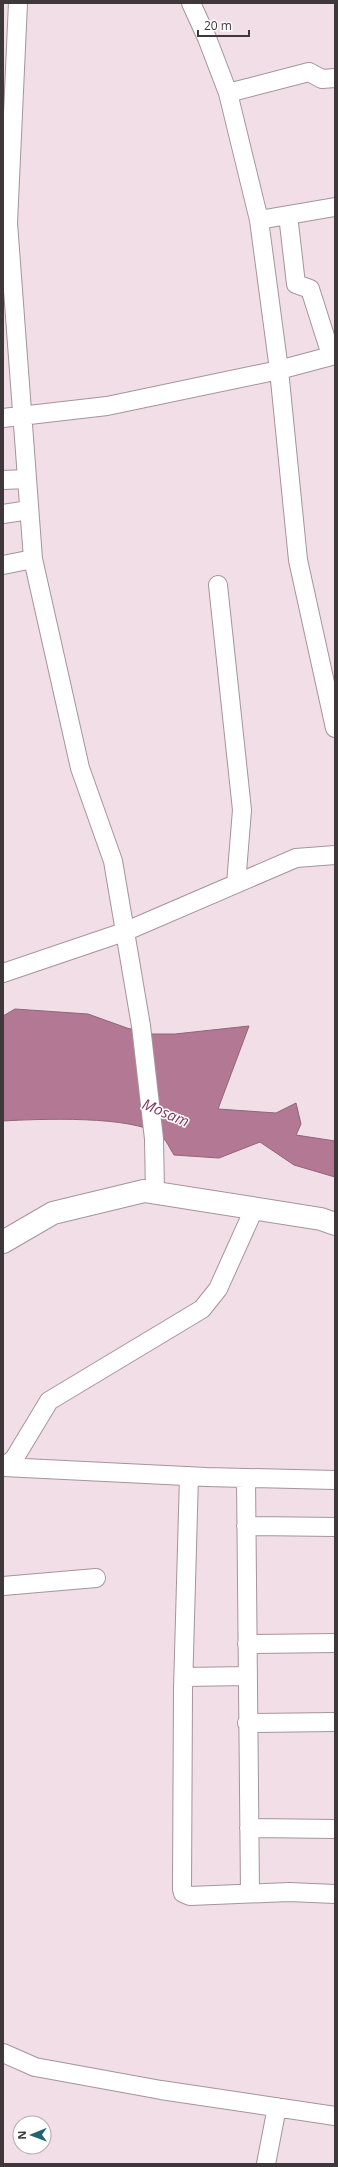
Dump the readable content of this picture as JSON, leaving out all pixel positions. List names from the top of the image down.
{
  "water": ["Mosam"],
  "scale_bar": "20 m",
  "north": "left"
}
